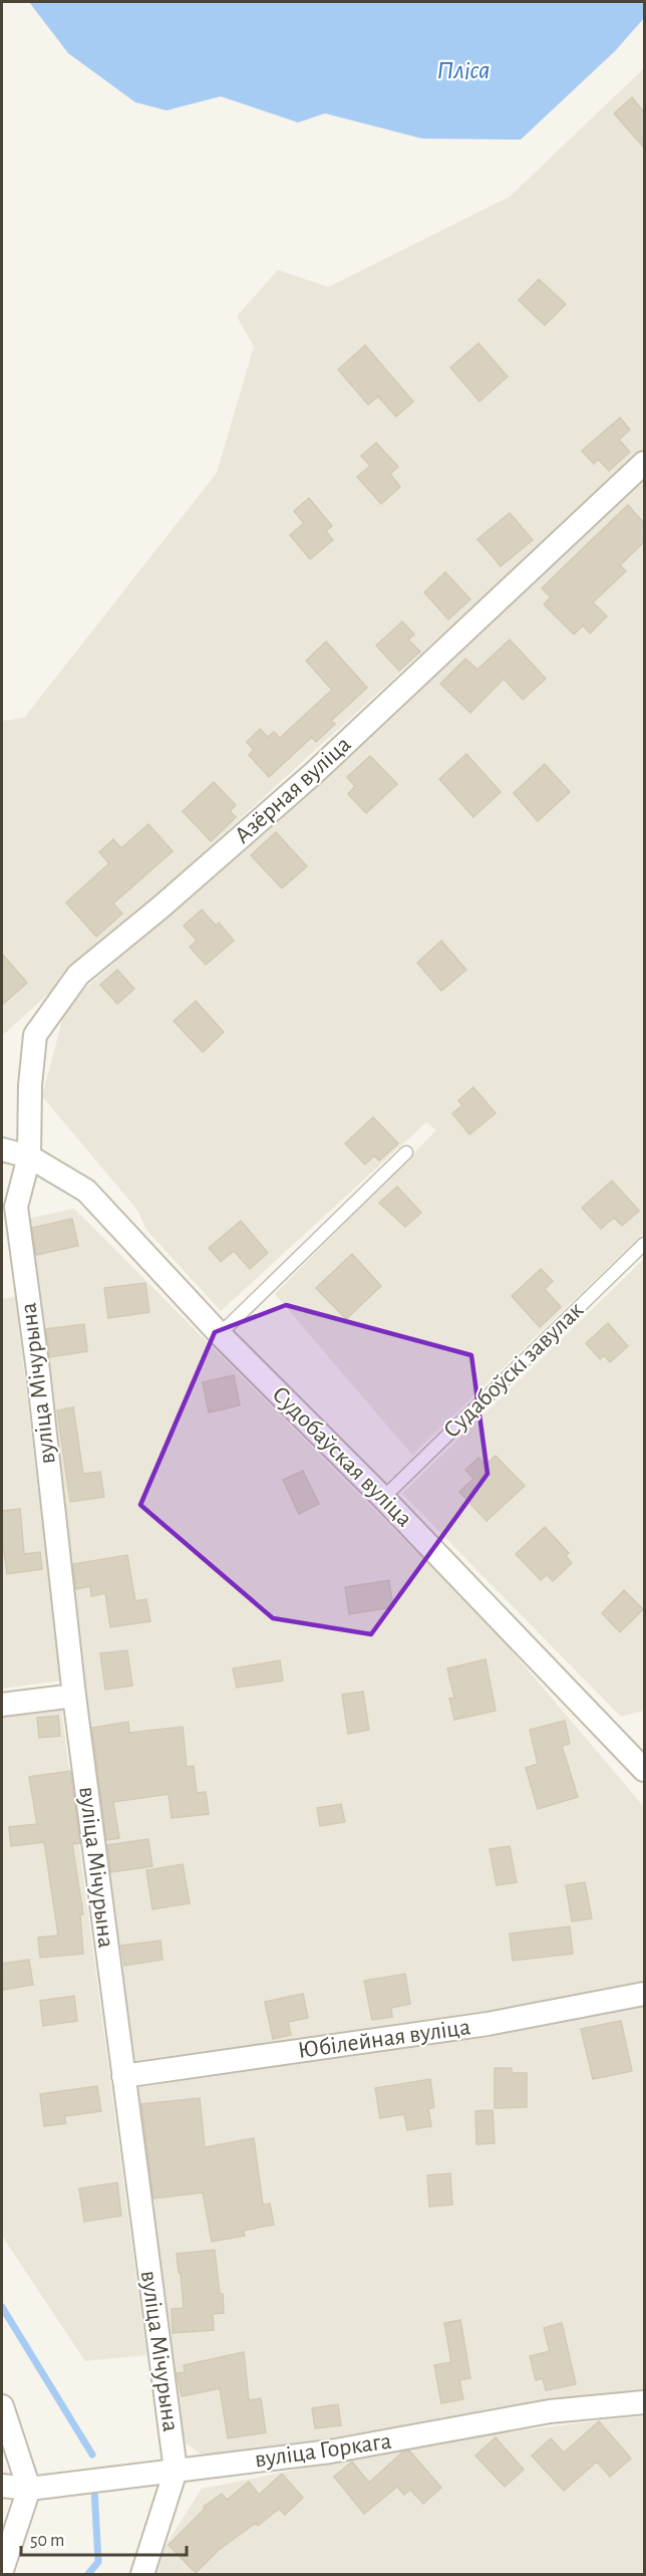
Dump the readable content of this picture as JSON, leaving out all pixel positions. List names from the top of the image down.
{
  "streets": {
    "street": [
      "Азёрная вуліца",
      "вуліца Мічурына",
      "Судобаўская вуліца",
      "Юбілейная вуліца",
      "вуліца Горкага"
    ],
    "lane": ["Судабоўскі завулак"]
  },
  "crossings": [
    ["Азёрная вуліца", "вуліца Мічурына"],
    ["Азёрная вуліца", "Судобаўская вуліца"],
    ["Судабоўскі завулак", "Судобаўская вуліца"],
    ["вуліца Мічурына", "Судобаўская вуліца"],
    ["вуліца Мічурына", "Юбілейная вуліца"],
    ["вуліца Мічурына", "вуліца Горкага"]
  ],
  "water": ["Пліса"],
  "scale_bar": "50 m"
}
